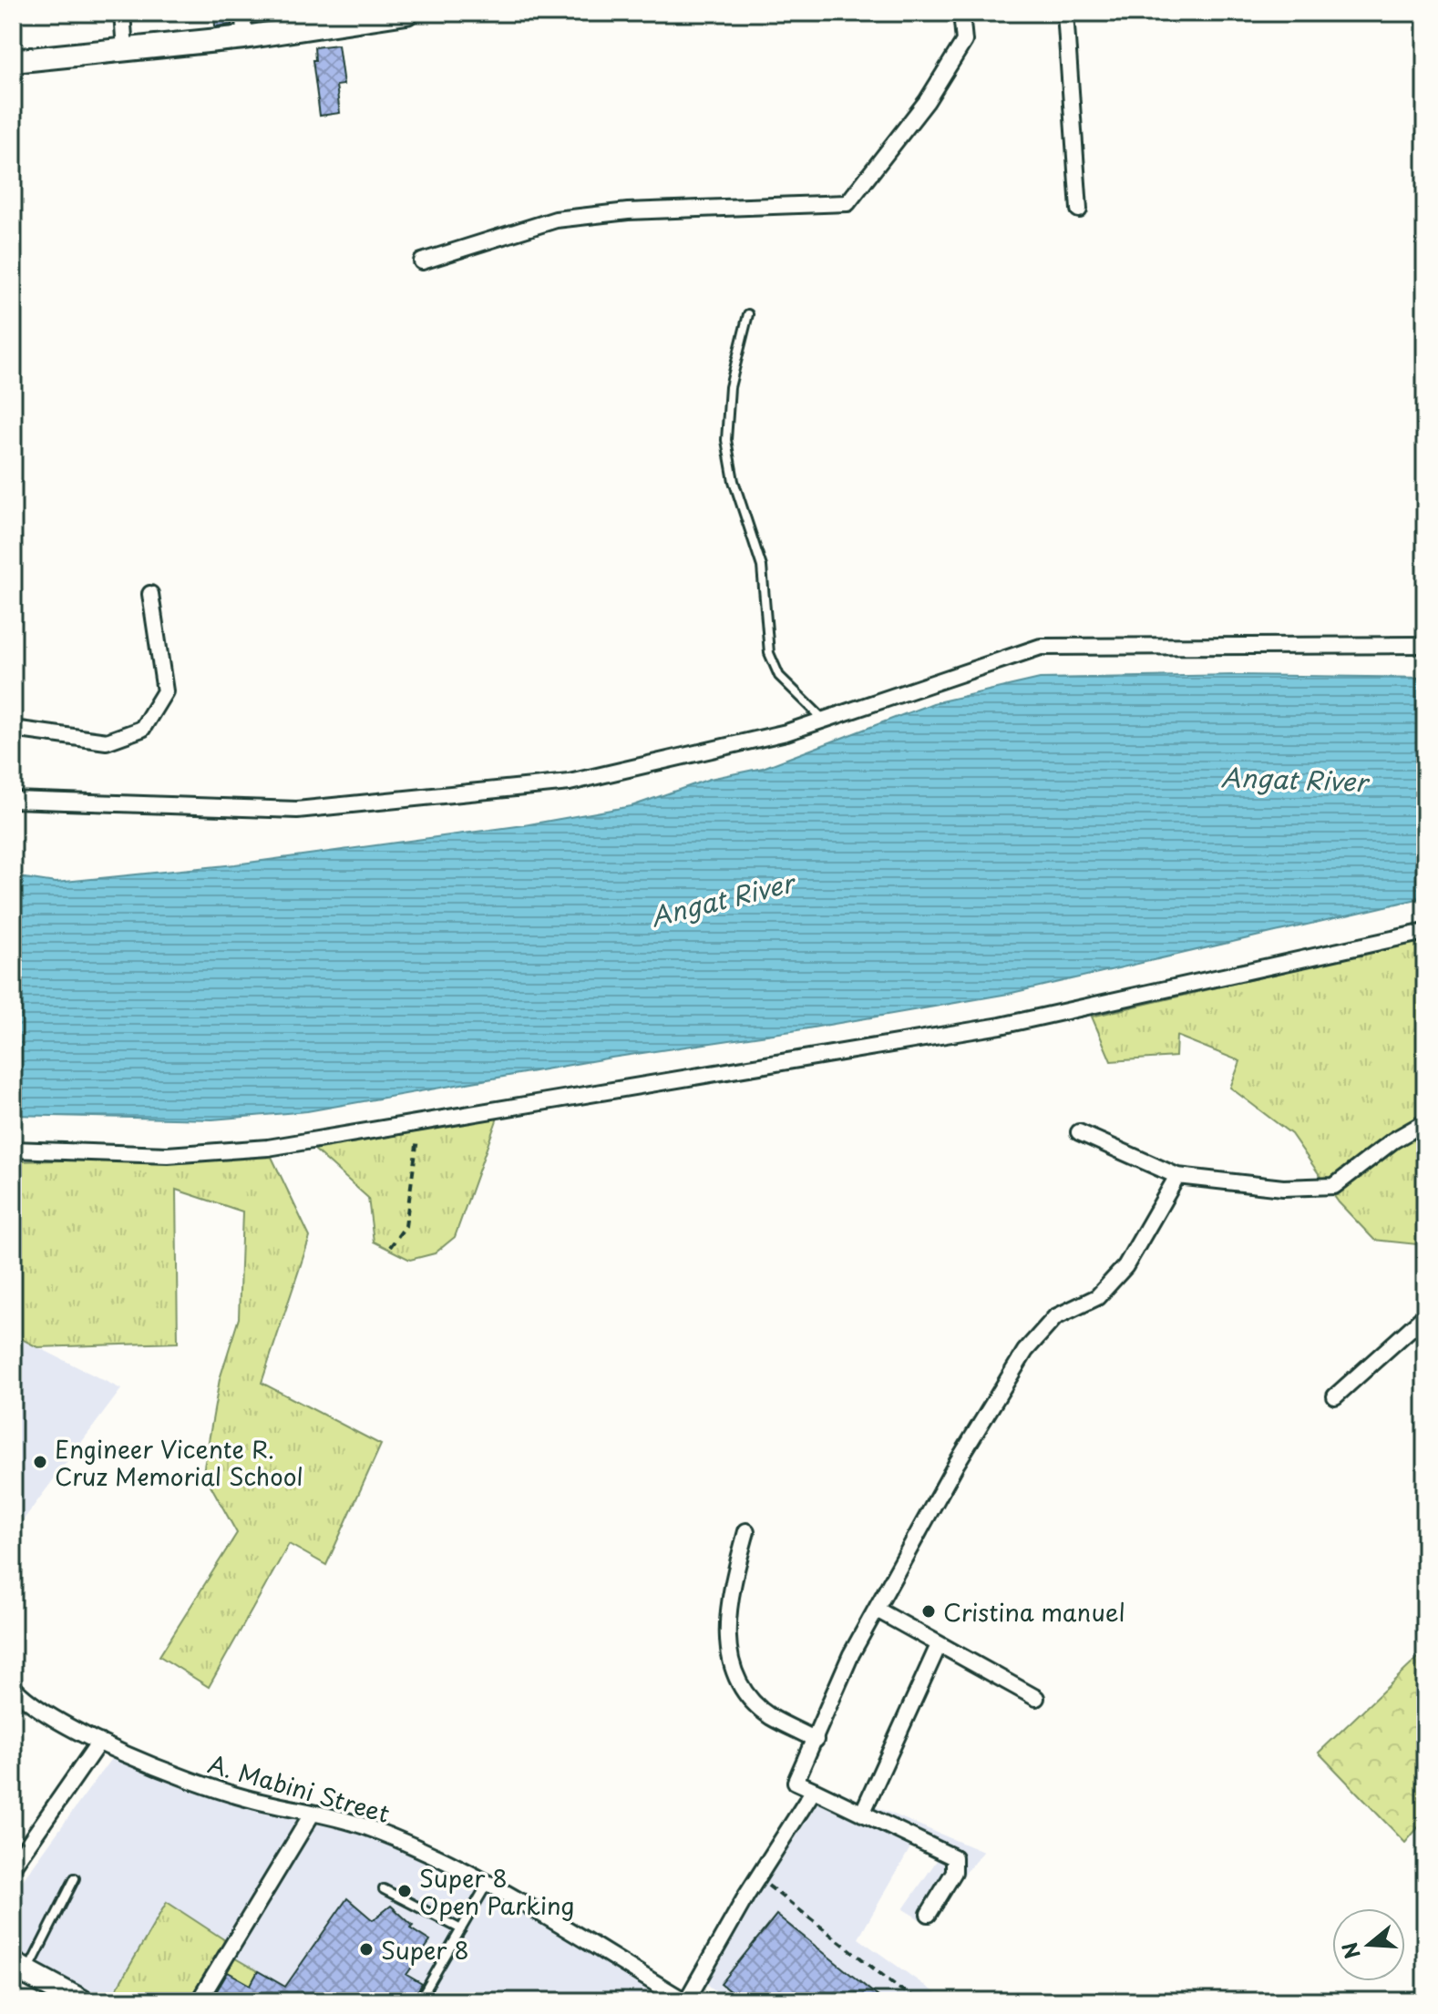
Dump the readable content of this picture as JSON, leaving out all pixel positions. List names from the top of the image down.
{
  "streets": {
    "street": ["A. Mabini Street"]
  },
  "water": ["Angat River"],
  "places": [
    "Engineer Vicente R. Cruz Memorial School",
    "Cristina manuel",
    "Super 8 Open Parking",
    "Super 8"
  ],
  "north": "left"
}
